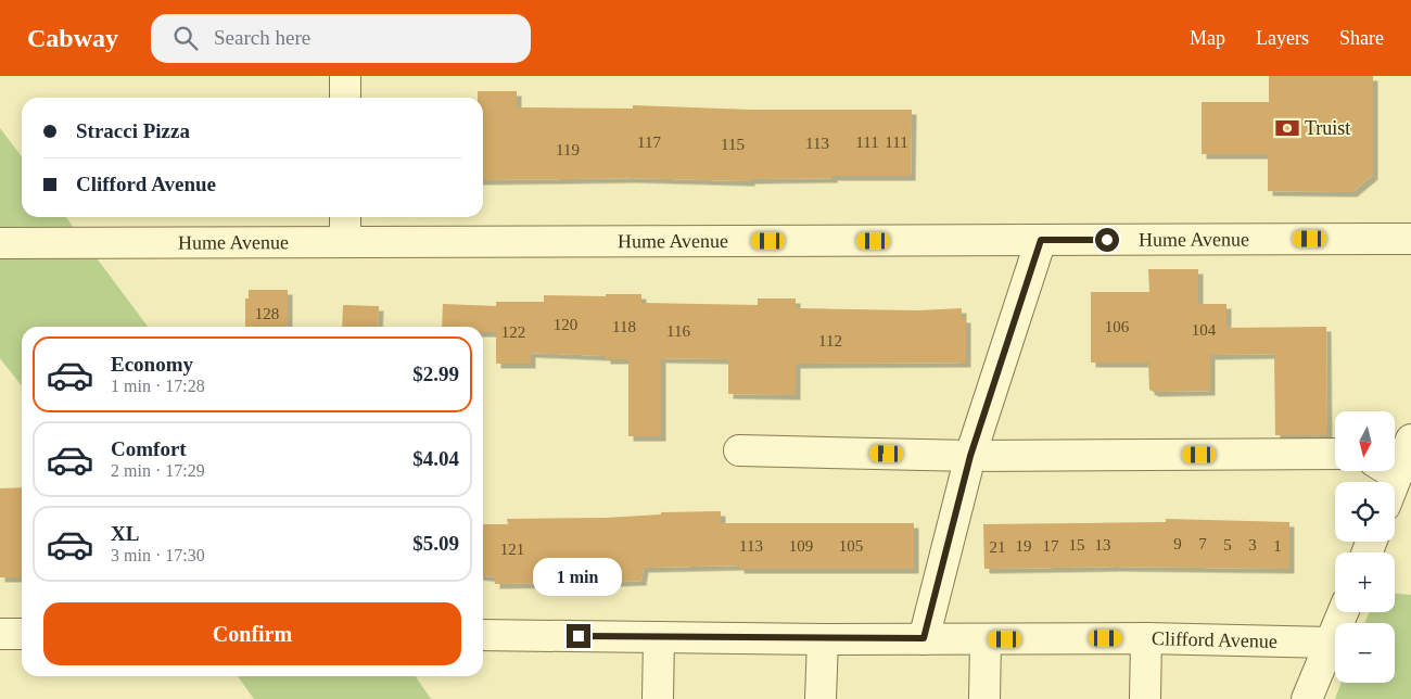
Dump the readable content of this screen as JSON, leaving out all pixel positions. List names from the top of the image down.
{
  "streets": {
    "street": ["Hume Avenue", "Clifford Avenue"]
  },
  "places": {
    "bank": ["Truist"]
  },
  "house_numbers": [
    "117",
    "111",
    "111",
    "113",
    "115",
    "119",
    "128",
    "120",
    "118",
    "106",
    "104",
    "116",
    "122",
    "112",
    "9",
    "7",
    "15",
    "13",
    "5",
    "3",
    "113",
    "109",
    "105",
    "19",
    "17",
    "1",
    "21",
    "121"
  ],
  "north": "bottom",
  "page": {
    "header": "Cabway",
    "search": "Search here",
    "nav": ["Map", "Layers", "Share"],
    "banner": ["Stracci Pizza", "Clifford Avenue"],
    "list": [
      {
        "name": "Economy",
        "note": "1 min · 17:28",
        "value": "$2.99"
      },
      {
        "name": "Comfort",
        "note": "2 min · 17:29",
        "value": "$4.04"
      },
      {
        "name": "XL",
        "note": "3 min · 17:30",
        "value": "$5.09"
      }
    ],
    "map_buttons": ["+", "−"],
    "bubble": "1 min",
    "buttons": "Confirm"
  }
}
